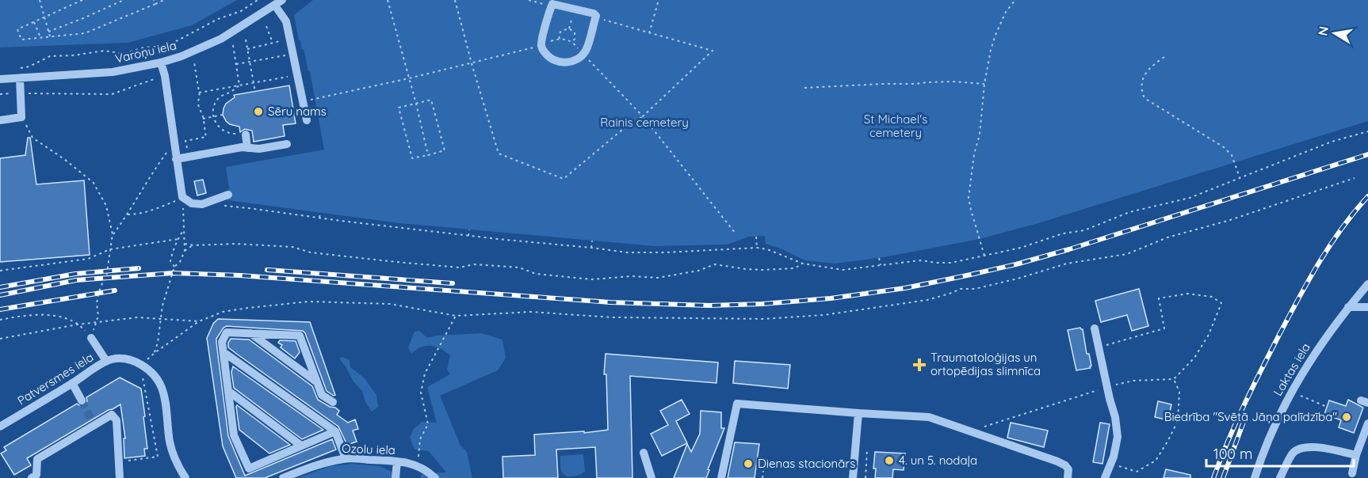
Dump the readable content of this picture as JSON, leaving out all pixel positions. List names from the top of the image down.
{
  "streets": {
    "street": [
      "Varoņu iela",
      "Laktas iela",
      "Patversmes iela",
      "Ozolu iela"
    ]
  },
  "parks": ["St Michael's cemetery", "Rainis cemetery"],
  "places": {
    "other": [
      "Sēru nams",
      "Biedrība \"Svētā Jāņa palīdzība\"",
      "4. un 5. nodaļa",
      "Dienas stacionārs"
    ],
    "health": ["Traumatoloģijas un ortopēdijas slimnīca"]
  },
  "scale_bar": "100 m",
  "north": "left"
}
